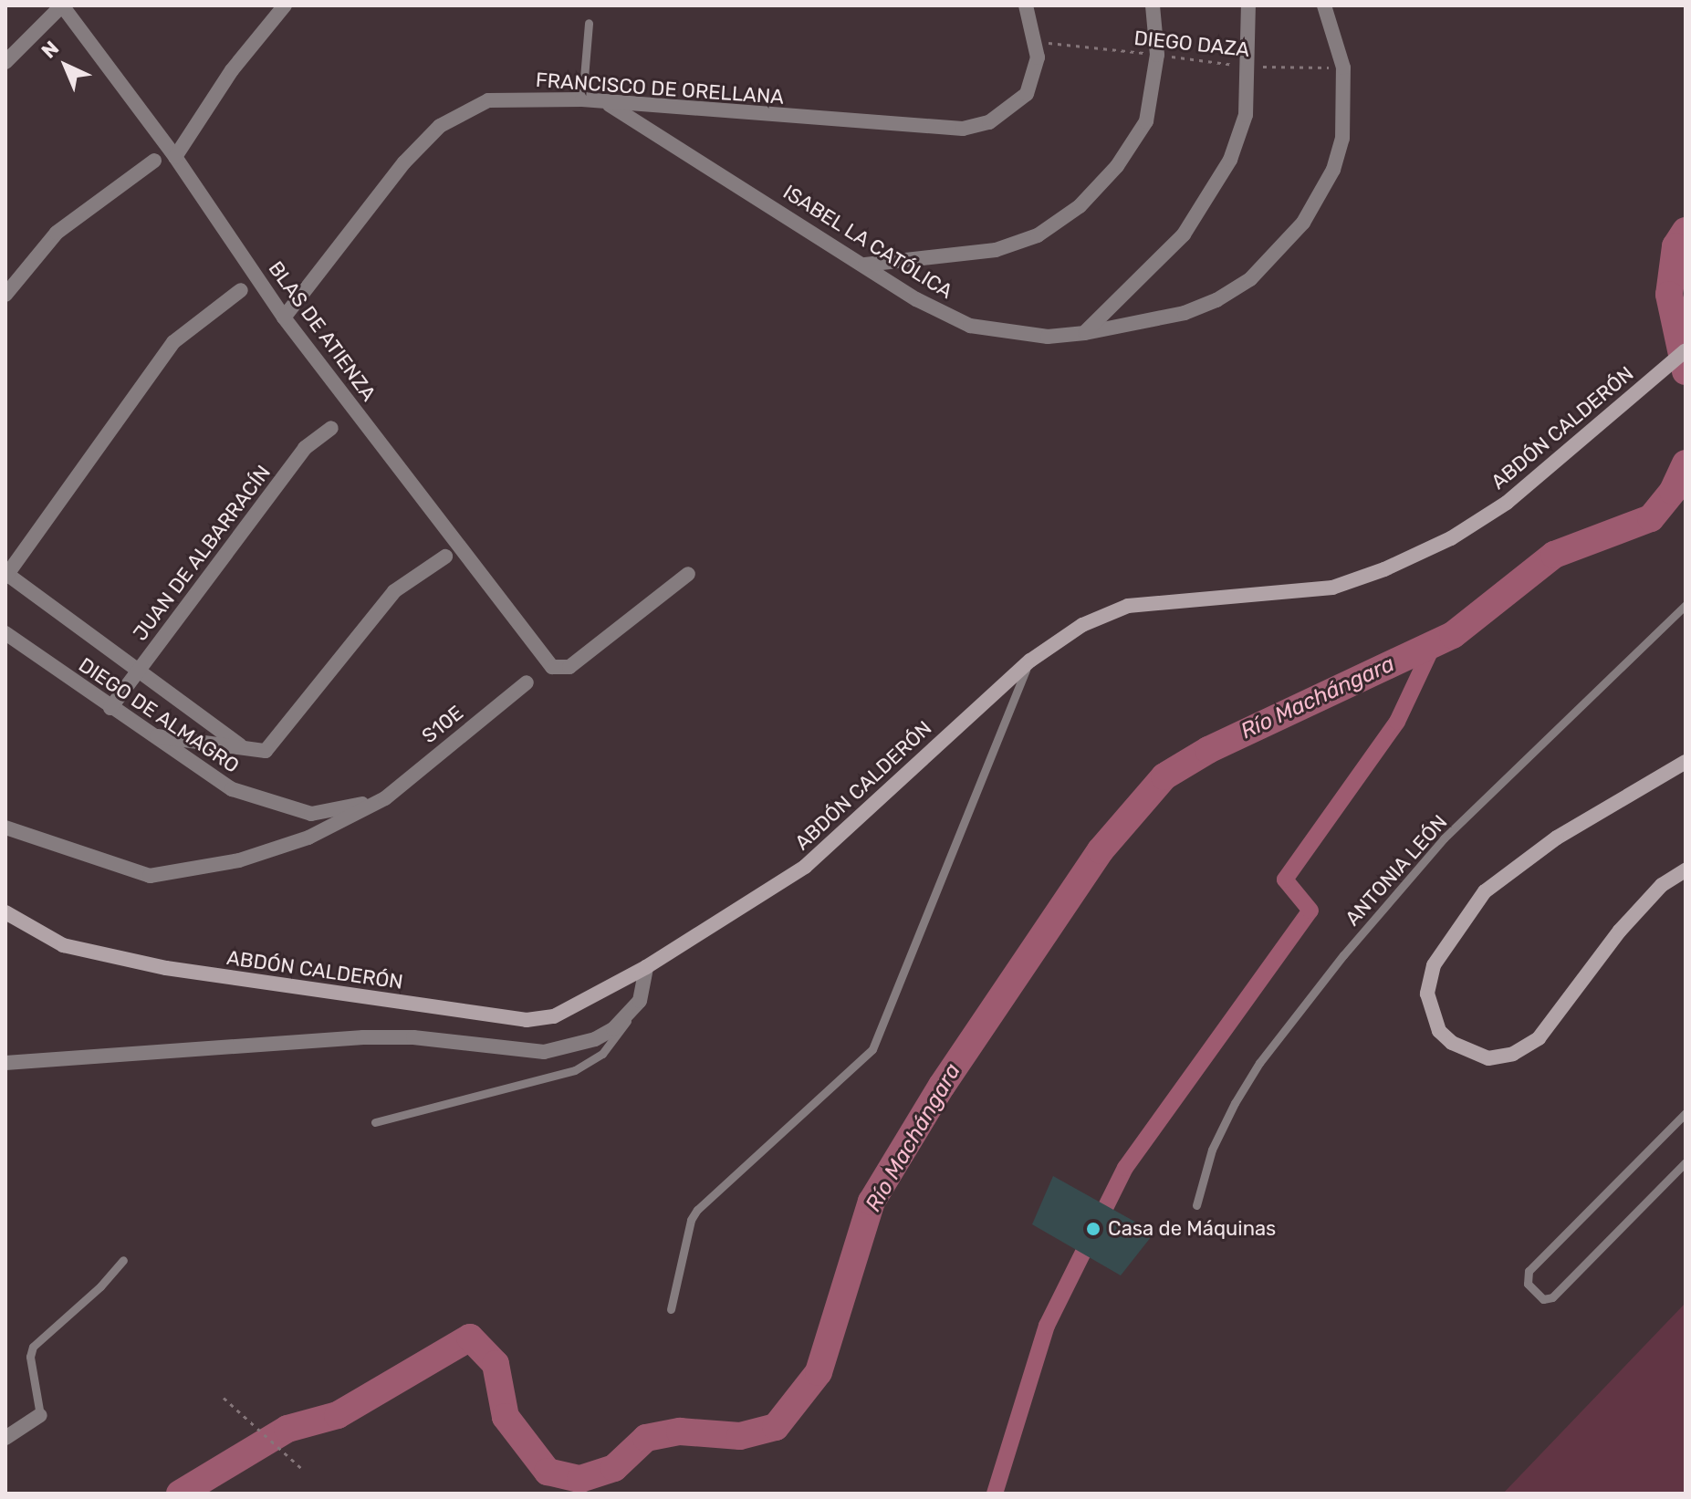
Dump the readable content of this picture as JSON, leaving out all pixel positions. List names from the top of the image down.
{
  "streets": {
    "street": [
      "FRANCISCO DE ORELLANA",
      "ISABEL LA CATÓLICA",
      "BLAS DE ATIENZA",
      "ABDÓN CALDERÓN",
      "JUAN DE ALBARRACÍN",
      "DIEGO DE ALMAGRO",
      "S10E"
    ],
    "lane": ["ANTONIA LEÓN"],
    "path": ["DIEGO DAZA"]
  },
  "crossings": [
    ["DIEGO DAZA", "FRANCISCO DE ORELLANA"],
    ["DIEGO DAZA", "ISABEL LA CATÓLICA"],
    ["FRANCISCO DE ORELLANA", "ISABEL LA CATÓLICA"],
    ["FRANCISCO DE ORELLANA", "BLAS DE ATIENZA"],
    ["JUAN DE ALBARRACÍN", "DIEGO DE ALMAGRO"],
    ["DIEGO DE ALMAGRO", "S10E"]
  ],
  "water": ["Río Machángara"],
  "places": ["Casa de Máquinas"],
  "north": "top left"
}
